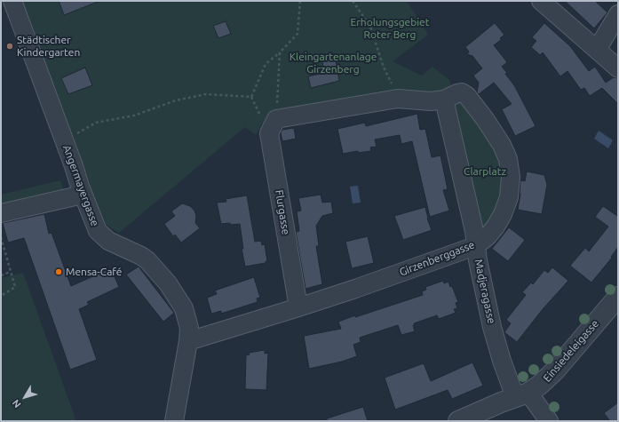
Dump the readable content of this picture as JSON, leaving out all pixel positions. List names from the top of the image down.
{
  "streets": {
    "street": [
      "Angermayergasse",
      "Flurgasse",
      "Girzenberggasse",
      "Madjeragasse",
      "Einsiedeleigasse"
    ]
  },
  "crossings": [
    ["Angermayergasse", "Girzenberggasse"],
    ["Flurgasse", "Girzenberggasse"],
    ["Girzenberggasse", "Madjeragasse"],
    ["Madjeragasse", "Einsiedeleigasse"]
  ],
  "parks": ["Erholungsgebiet Roter Berg", "Kleingartenanlage Girzenberg", "Clarplatz"],
  "places": ["Städtischer Kindergarten", "Mensa-Café"],
  "north": "bottom left"
}
